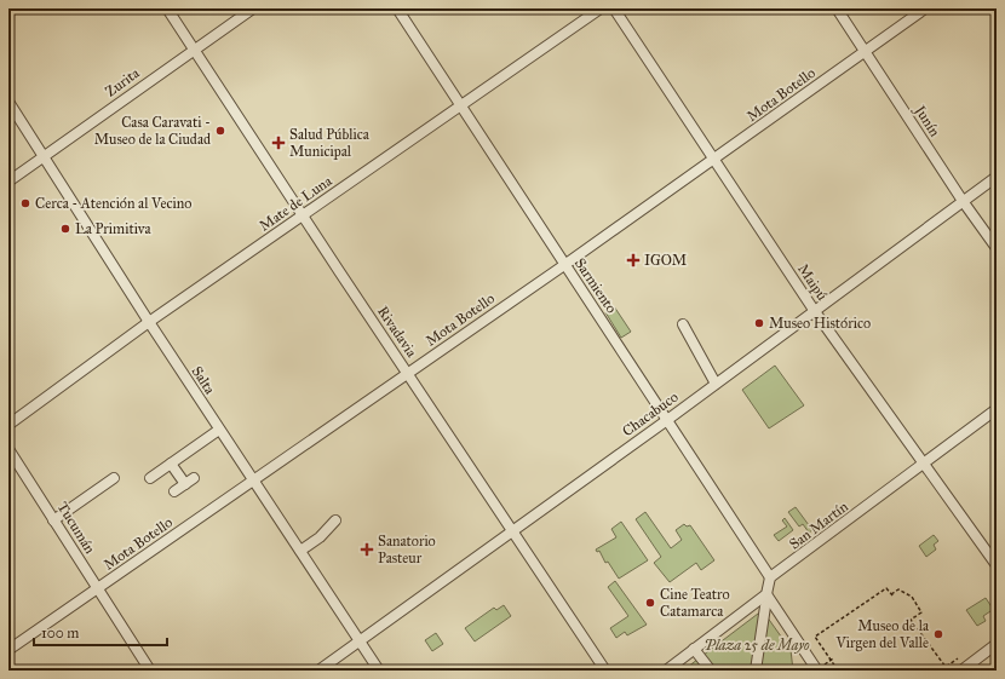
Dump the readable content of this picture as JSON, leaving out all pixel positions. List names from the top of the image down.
{
  "streets": {
    "street": [
      "Zurita",
      "Mota Botello",
      "Junín",
      "Mate de Luna",
      "Maipú",
      "Sarmiento",
      "Rivadavia",
      "Salta",
      "Chacabuco",
      "San Martín",
      "Tucumán"
    ]
  },
  "crossings": [
    ["Zurita", "Rivadavia"],
    ["Zurita", "Salta"],
    ["Mota Botello", "Junín"],
    ["Mota Botello", "Maipú"],
    ["Mota Botello", "Sarmiento"],
    ["Mota Botello", "Rivadavia"],
    ["Mota Botello", "Salta"],
    ["Mota Botello", "Tucumán"],
    ["Junín", "Chacabuco"],
    ["Mate de Luna", "Sarmiento"],
    ["Mate de Luna", "Rivadavia"],
    ["Mate de Luna", "Salta"],
    ["Maipú", "Chacabuco"],
    ["Maipú", "San Martín"],
    ["Sarmiento", "Chacabuco"],
    ["Sarmiento", "San Martín"],
    ["Rivadavia", "Chacabuco"],
    ["Salta", "Chacabuco"]
  ],
  "parks": ["Plaza 25 de Mayo"],
  "places": {
    "other": [
      "Casa Caravati - Museo de la Ciudad",
      "Cerca - Atención al Vecino",
      "La Primitiva",
      "Museo Histórico",
      "Cine Teatro Catamarca",
      "Museo de la Virgen del Valle"
    ],
    "health": ["Salud Pública Municipal", "IGOM", "Sanatorio Pasteur"]
  },
  "scale_bar": "100 m"
}
